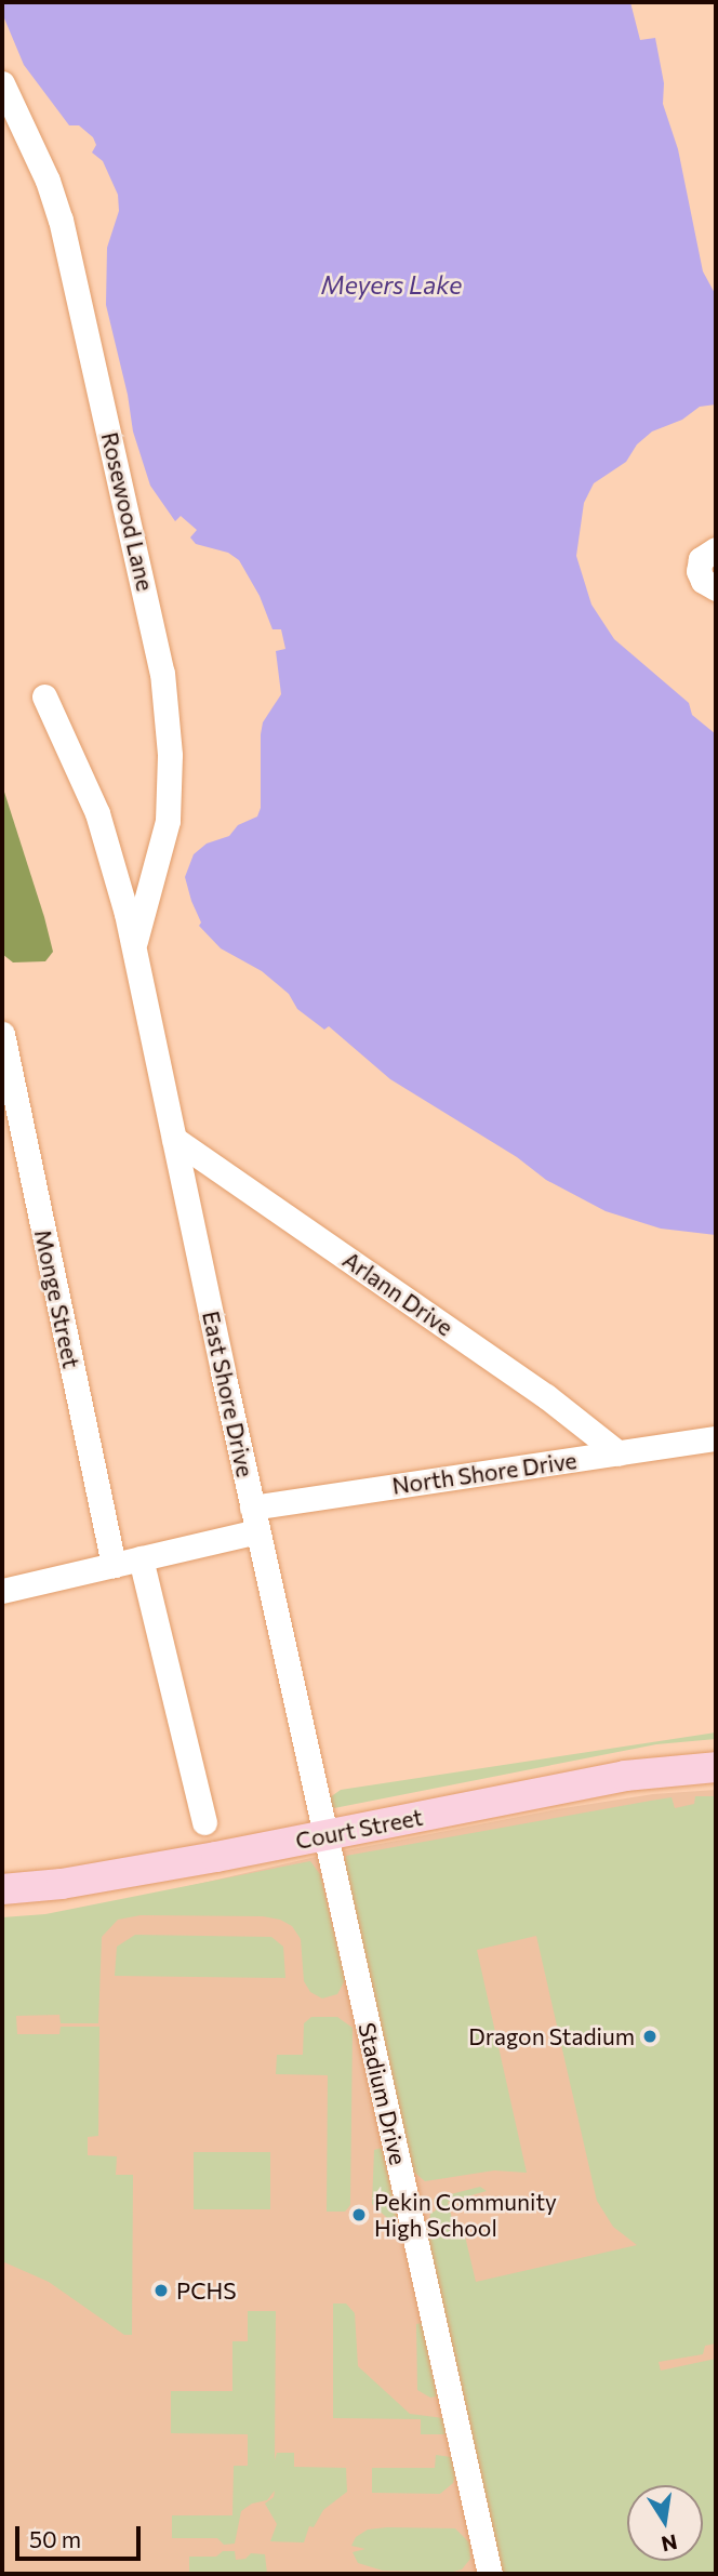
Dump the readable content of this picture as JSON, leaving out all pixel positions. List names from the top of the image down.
{
  "streets": {
    "main road": ["Court Street"],
    "street": [
      "Rosewood Lane",
      "Arlann Drive",
      "Monge Street",
      "East Shore Drive",
      "North Shore Drive",
      "Stadium Drive"
    ]
  },
  "crossings": [
    ["Rosewood Lane", "East Shore Drive"],
    ["Arlann Drive", "East Shore Drive"],
    ["Arlann Drive", "North Shore Drive"],
    ["Monge Street", "North Shore Drive"],
    ["East Shore Drive", "North Shore Drive"],
    ["East Shore Drive", "Court Street"],
    ["East Shore Drive", "Stadium Drive"],
    ["Court Street", "Stadium Drive"]
  ],
  "water": ["Meyers Lake"],
  "places": ["Dragon Stadium", "Pekin Community High School", "PCHS"],
  "scale_bar": "50 m",
  "north": "bottom"
}
